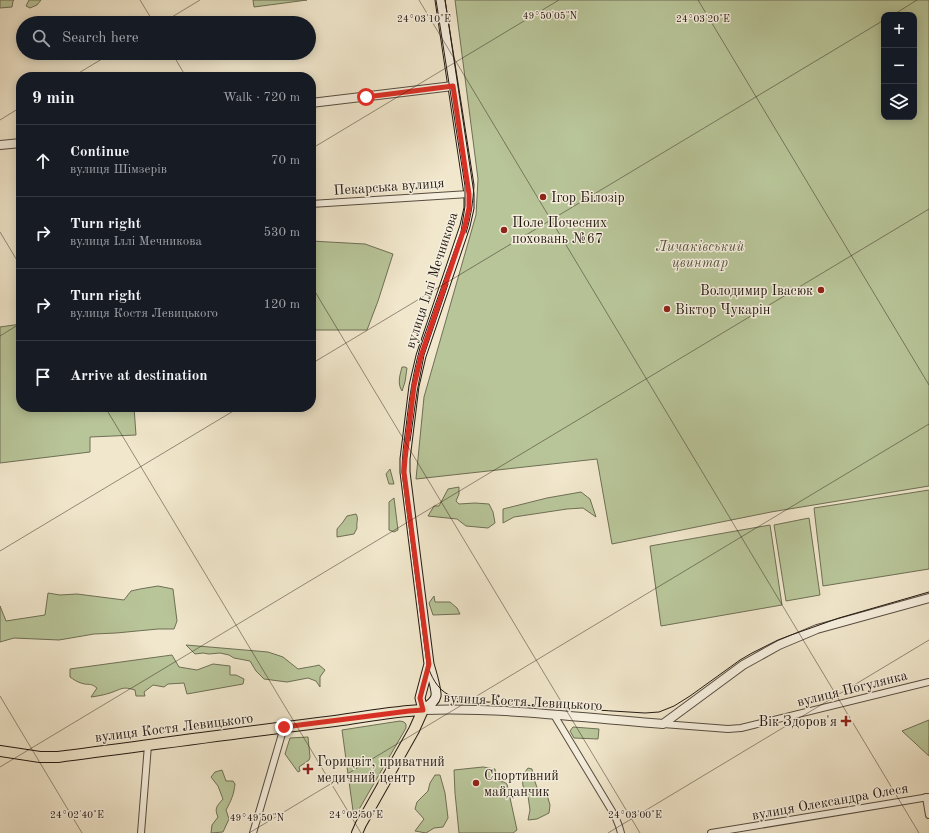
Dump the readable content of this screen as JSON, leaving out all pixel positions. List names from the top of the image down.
{
  "streets": {
    "main road": ["вулиця Іллі Мечникова", "вулиця Костя Левицького"],
    "street": ["Пекарська вулиця", "вулиця Погулянка", "вулиця Олександра Олеся"]
  },
  "crossings": [
    ["Пекарська вулиця", "вулиця Іллі Мечникова"],
    ["вулиця Іллі Мечникова", "вулиця Костя Левицького"],
    ["вулиця Погулянка", "вулиця Костя Левицького"]
  ],
  "parks": ["Личаківський цвинтар"],
  "places": {
    "other": [
      "Ігор Білозір",
      "Поле Почесних поховань №67",
      "Володимир Івасюк",
      "Віктор Чукарін",
      "Спортивний майданчик"
    ],
    "health": ["Вік Здоров'я", "Горицвіт, приватний медичний центр"]
  },
  "page": {
    "map_buttons": ["+", "−"],
    "search": "Search here",
    "heading": ["9 min", "Walk · 720 m"],
    "list": [
      ["Continue", "вулиця Шімзерів", "70 m"],
      ["Turn right", "вулиця Іллі Мечникова", "530 m"],
      ["Turn right", "вулиця Костя Левицького", "120 m"],
      "Arrive at destination"
    ]
  },
  "coordinates": [
    "49°50'05\"N",
    "24°03'10\"E",
    "24°03'20\"E",
    "24°02'40\"E",
    "24°02'50\"E",
    "24°03'00\"E",
    "49°49'50\"N"
  ]
}
